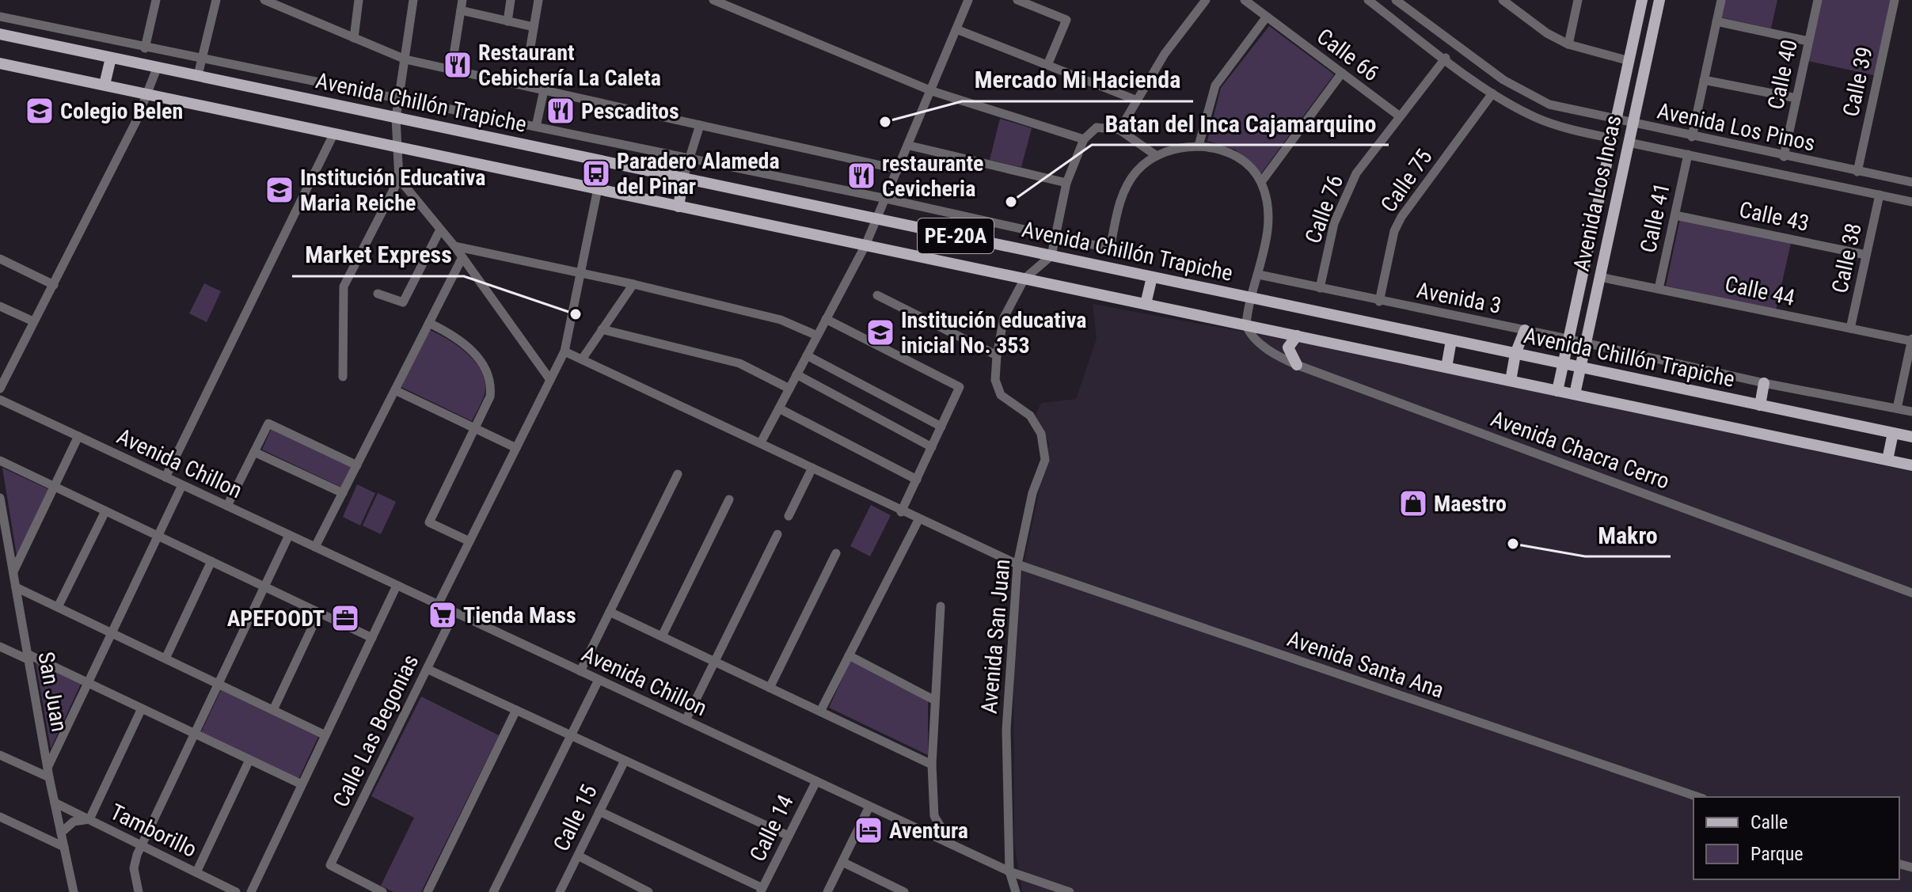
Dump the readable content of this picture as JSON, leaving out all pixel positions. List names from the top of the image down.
{
  "streets": {
    "main road": ["Avenida Chillón Trapiche", "Avenida Los Incas", "PE-20A"],
    "street": [
      "Calle 66",
      "Calle 40",
      "Calle 39",
      "Avenida Los Pinos",
      "Calle 75",
      "Calle 76",
      "Calle 43",
      "Calle 41",
      "Calle 38",
      "Calle 44",
      "Avenida 3",
      "Avenida Chacra Cerro",
      "Avenida Chillon",
      "Avenida San Juan",
      "Avenida Santa Ana",
      "San Juan",
      "Calle Las Begonias",
      "Calle 15",
      "Calle 14",
      "Tamborillo"
    ]
  },
  "crossings": [
    ["Calle 66", "Calle 76"],
    ["Calle 40", "Avenida Los Pinos"],
    ["Calle 39", "Avenida Los Pinos"],
    ["Avenida Chillón Trapiche", "Avenida Los Incas"],
    ["Avenida Chillón Trapiche", "Avenida San Juan"],
    ["Avenida Los Pinos", "Avenida Los Incas"],
    ["Avenida Los Pinos", "Calle 41"],
    ["Avenida Los Pinos", "Calle 38"],
    ["Calle 75", "Avenida 3"],
    ["Avenida Los Incas", "PE-20A"],
    ["Avenida Los Incas", "Calle 44"],
    ["Avenida Los Incas", "Avenida 3"],
    ["Calle 76", "Avenida 3"],
    ["Calle 43", "Calle 41"],
    ["Calle 43", "Calle 38"],
    ["Calle 41", "Calle 44"],
    ["PE-20A", "Avenida Chacra Cerro"],
    ["PE-20A", "Avenida San Juan"],
    ["Calle 38", "Calle 44"],
    ["Avenida Chillon", "Avenida San Juan"],
    ["Avenida Chillon", "Calle Las Begonias"],
    ["Avenida Chillon", "Calle 14"],
    ["Avenida San Juan", "Avenida Santa Ana"],
    ["San Juan", "Tamborillo"]
  ],
  "places": {
    "restaurant": ["Restaurant Cebichería La Caleta", "Pescaditos", "restaurante Cevicheria"],
    "school or university": ["Colegio Belen", "Institución Educativa Maria Reiche", "Institución educativa inicial No. 353"],
    "other": [
      "Mercado Mi Hacienda",
      "Batan del Inca Cajamarquino",
      "Market Express",
      "Makro"
    ],
    "bus stop": ["Paradero Alameda del Pinar"],
    "shop": ["Maestro"],
    "supermarket": ["Tienda Mass"],
    "office": ["APEFOODT"],
    "hotel": ["Aventura"]
  },
  "legend": ["Calle", "Parque"]
}
